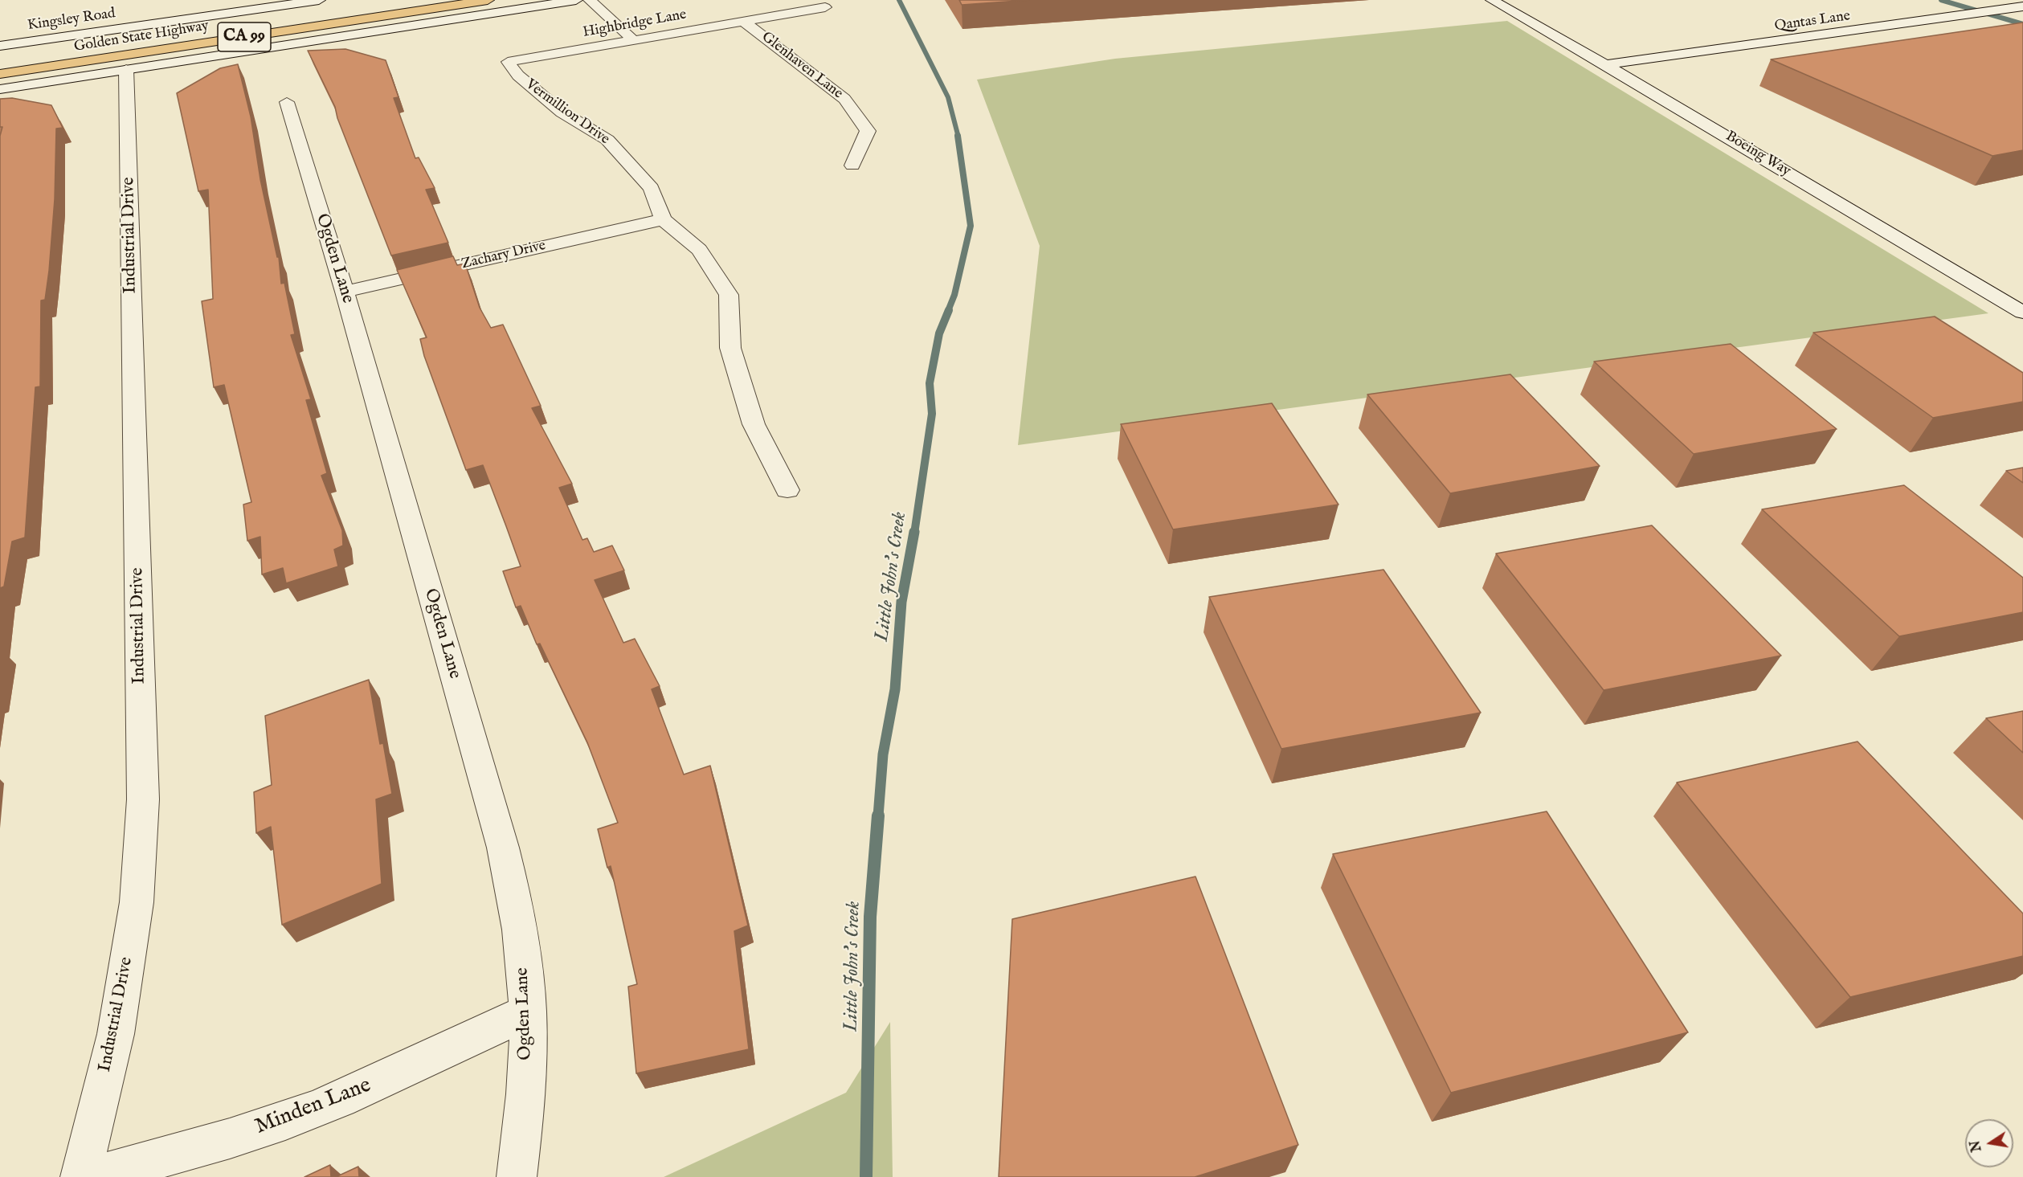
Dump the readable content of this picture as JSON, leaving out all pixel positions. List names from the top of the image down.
{
  "streets": {
    "highway": ["Golden State Highway", "CA 99"],
    "street": [
      "Kingsley Road",
      "Qantas Lane",
      "Highbridge Lane",
      "Glenhaven Lane",
      "Vermillion Drive",
      "Boeing Way",
      "Industrial Drive",
      "Zachary Drive",
      "Ogden Lane",
      "Minden Lane"
    ]
  },
  "crossings": [
    ["Kingsley Road", "Golden State Highway"],
    ["Qantas Lane", "Boeing Way"],
    ["Highbridge Lane", "Glenhaven Lane"],
    ["Highbridge Lane", "Vermillion Drive"],
    ["Vermillion Drive", "Zachary Drive"],
    ["Zachary Drive", "Ogden Lane"],
    ["Ogden Lane", "Minden Lane"]
  ],
  "water": ["Little John's Creek"],
  "north": "left"
}
